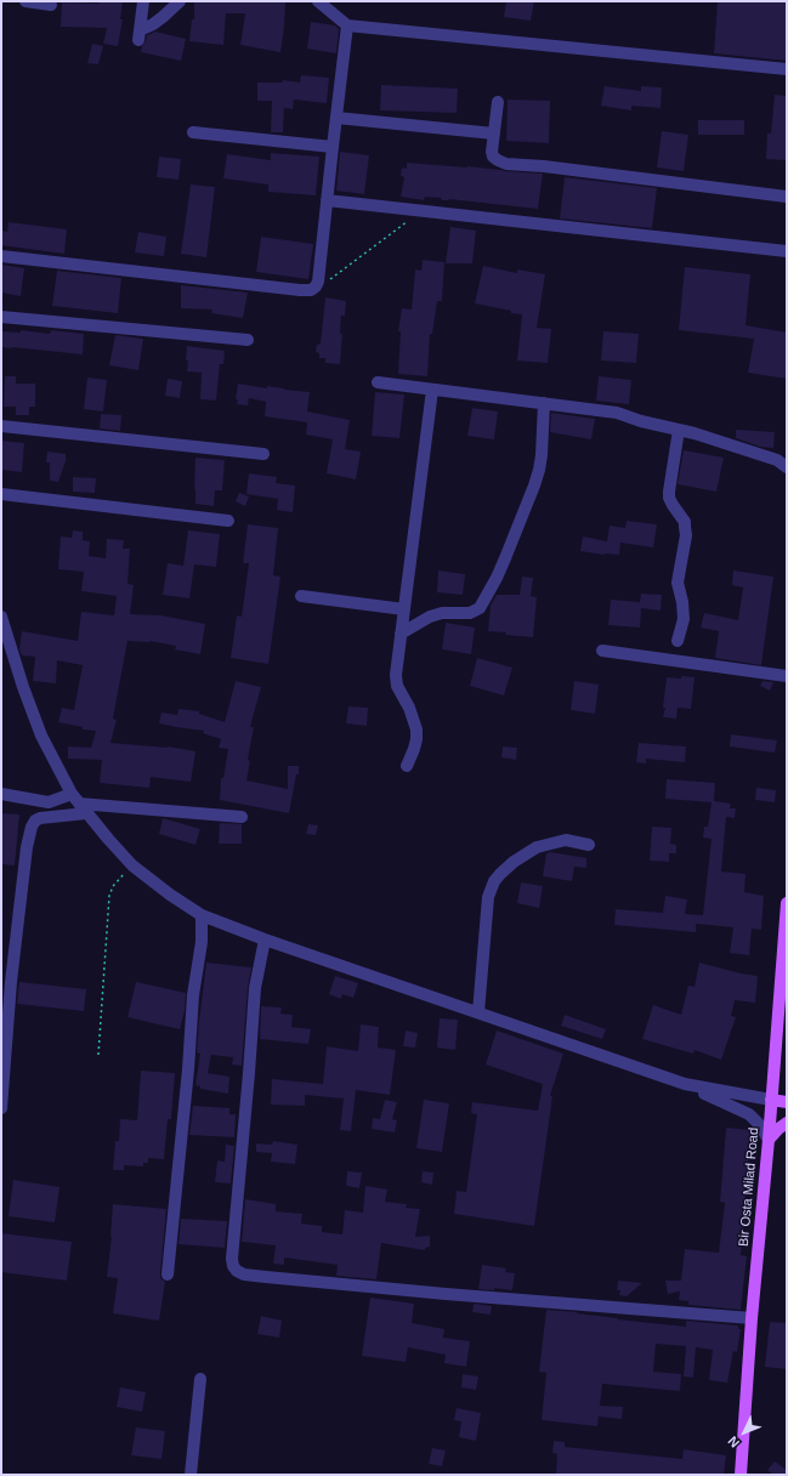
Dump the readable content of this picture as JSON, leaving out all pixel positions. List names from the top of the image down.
{
  "streets": {
    "main road": ["Bir Osta Milad Road"]
  },
  "north": "bottom left"
}
